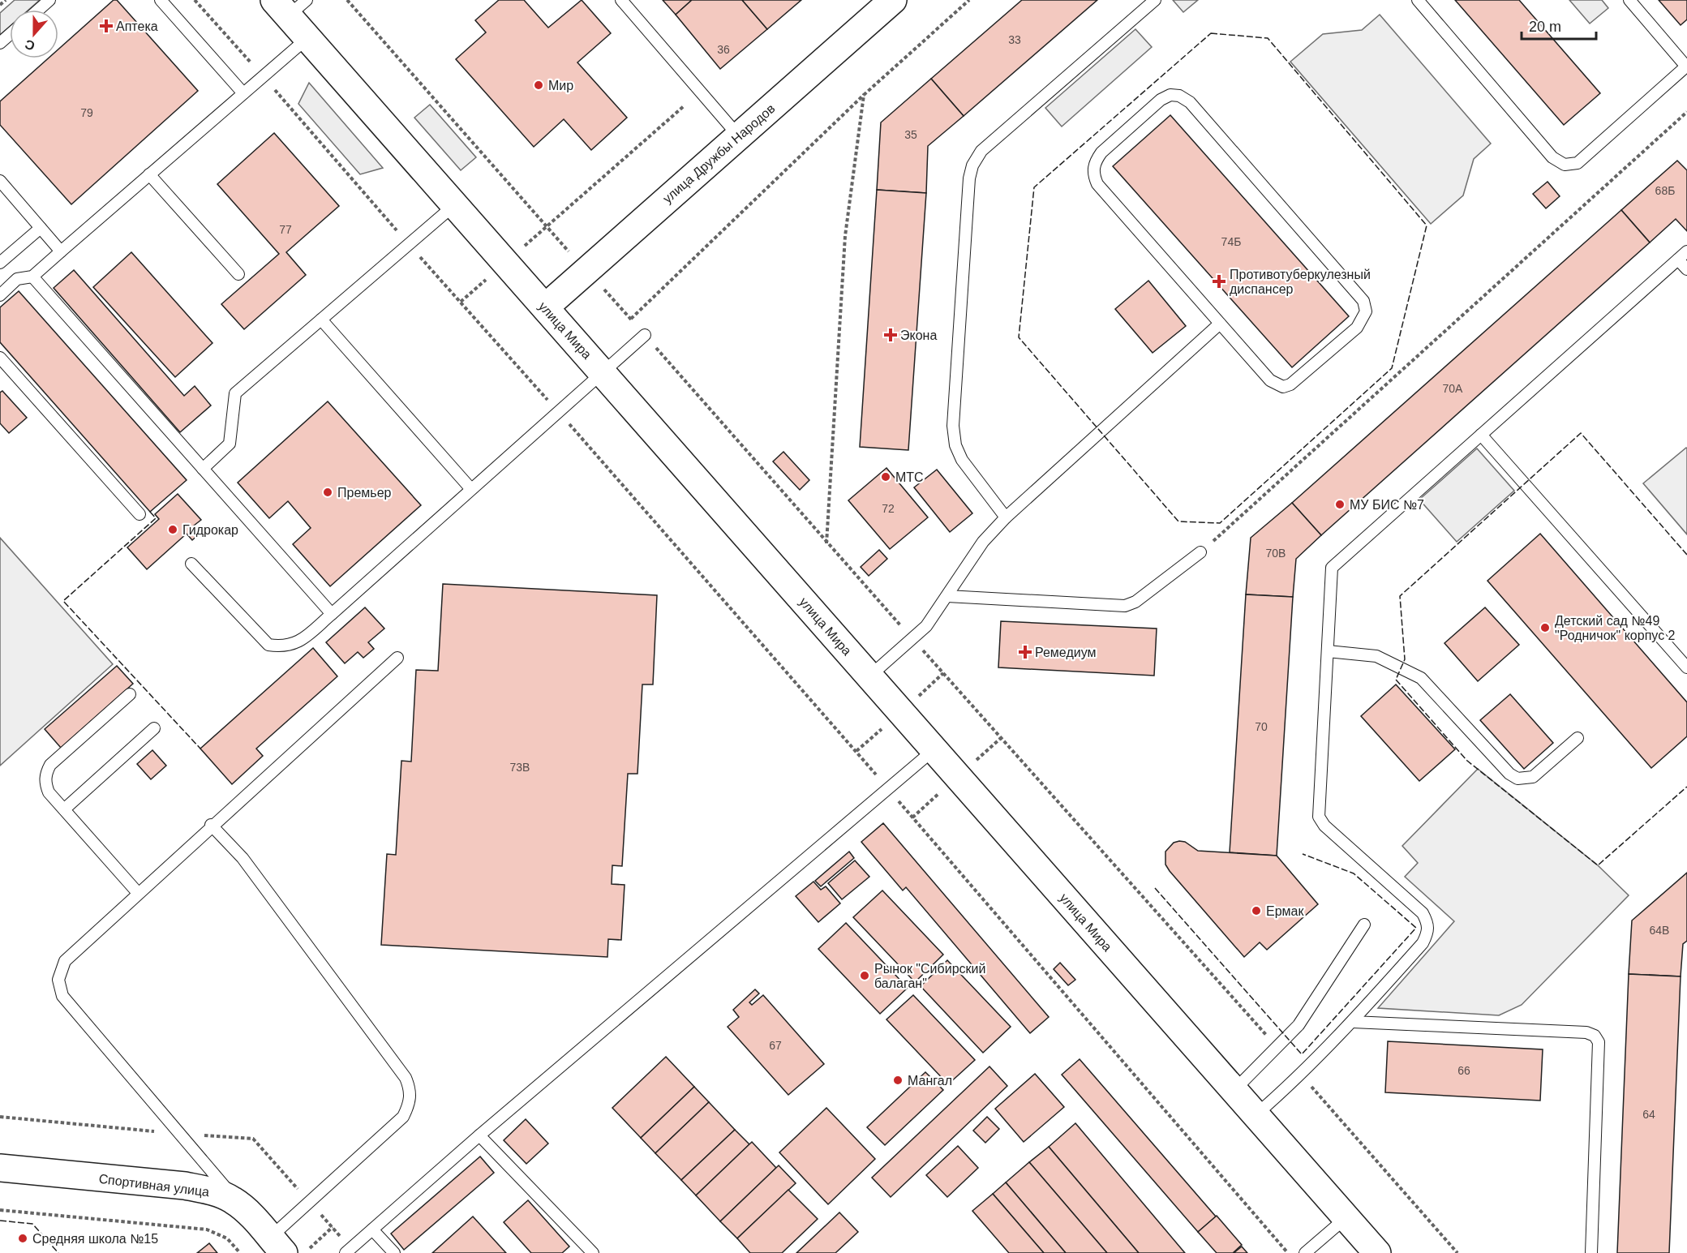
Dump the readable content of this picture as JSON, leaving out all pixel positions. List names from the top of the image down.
{
  "streets": {
    "main road": ["улица Дружбы Народов", "улица Мира", "Спортивная улица"]
  },
  "crossings": [
    ["улица Дружбы Народов", "улица Мира"]
  ],
  "places": {
    "health": [
      "Аптека",
      "Противотуберкулезный диспансер",
      "Экона",
      "Ремедиум"
    ],
    "other": [
      "Мир",
      "МТС",
      "Премьер",
      "МУ БИС №7",
      "Гидрокар",
      "Детский сад №49 \"Родничок\" корпус 2",
      "Ермак",
      "Рынок \"Сибирский балаган\"",
      "Мангал",
      "Средняя школа №15"
    ]
  },
  "house_numbers": [
    "33",
    "36",
    "79",
    "35",
    "68Б",
    "77",
    "74Б",
    "70А",
    "72",
    "70В",
    "70",
    "73В",
    "64В",
    "67",
    "66",
    "64"
  ],
  "scale_bar": "20 m",
  "north": "bottom"
}
